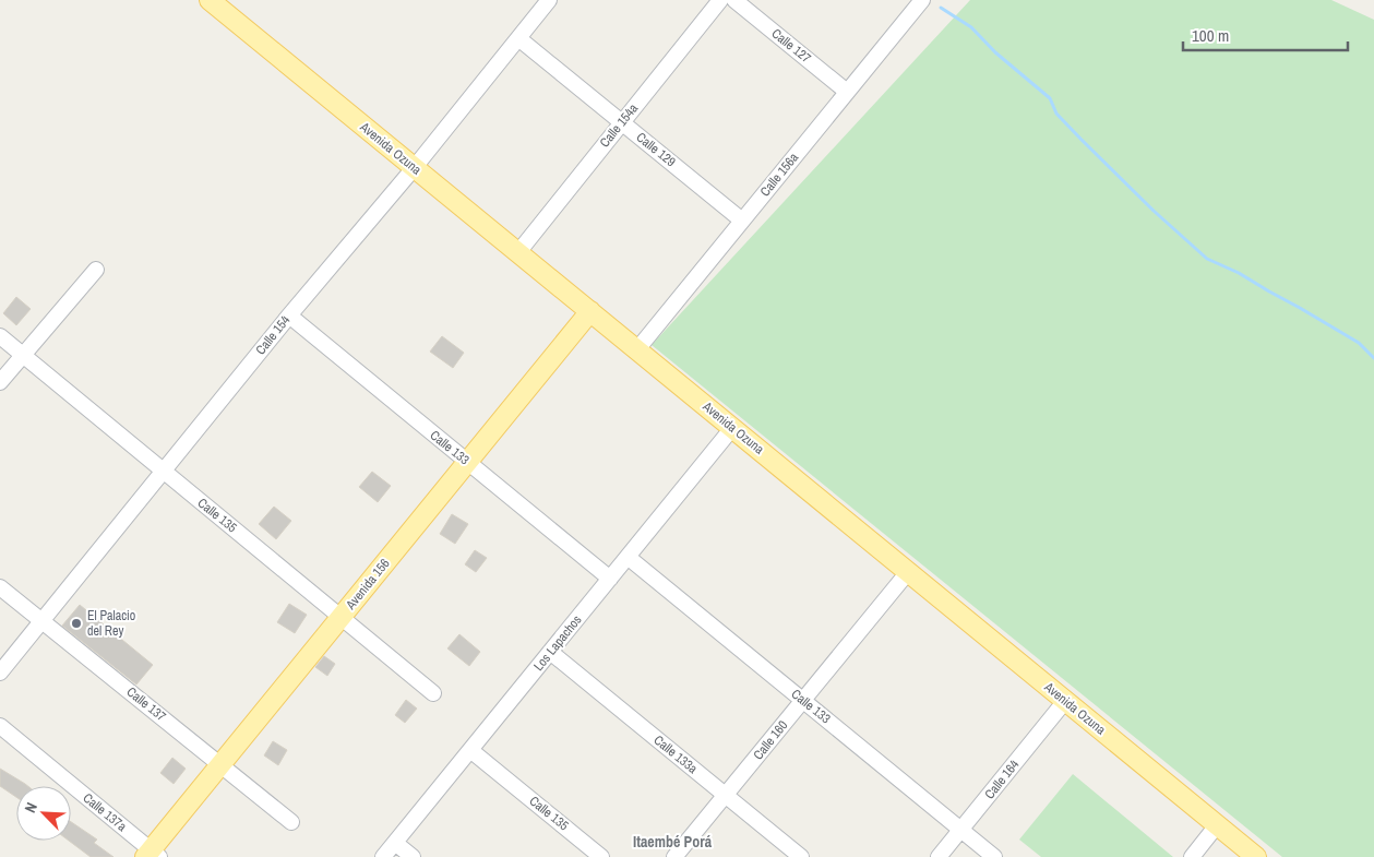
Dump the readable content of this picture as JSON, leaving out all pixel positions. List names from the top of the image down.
{
  "streets": {
    "main road": ["Avenida Ozuna", "Avenida 156"],
    "street": [
      "Calle 127",
      "Calle 154a",
      "Calle 129",
      "Calle 156a",
      "Calle 154",
      "Calle 133",
      "Calle 135",
      "Los Lapachos",
      "Calle 137",
      "Calle 160",
      "Calle 133a",
      "Calle 164",
      "Calle 137a"
    ]
  },
  "crossings": [
    ["Calle 127", "Calle 156a"],
    ["Calle 154a", "Avenida Ozuna"],
    ["Calle 154a", "Calle 129"],
    ["Avenida Ozuna", "Calle 156a"],
    ["Avenida Ozuna", "Calle 154"],
    ["Avenida Ozuna", "Avenida 156"],
    ["Avenida Ozuna", "Los Lapachos"],
    ["Avenida Ozuna", "Calle 160"],
    ["Avenida Ozuna", "Calle 164"],
    ["Calle 129", "Calle 156a"],
    ["Calle 129", "Calle 154"],
    ["Calle 154", "Calle 133"],
    ["Calle 154", "Calle 135"],
    ["Calle 154", "Calle 137"],
    ["Calle 133", "Avenida 156"],
    ["Calle 133", "Los Lapachos"],
    ["Calle 133", "Calle 160"],
    ["Calle 133", "Calle 164"],
    ["Calle 135", "Avenida 156"],
    ["Calle 135", "Los Lapachos"],
    ["Avenida 156", "Calle 137"],
    ["Avenida 156", "Calle 137a"],
    ["Los Lapachos", "Calle 133a"],
    ["Calle 160", "Calle 133a"]
  ],
  "districts": ["Itaembé Porá"],
  "places": ["El Palacio del Rey"],
  "scale_bar": "100 m",
  "north": "top left"
}
